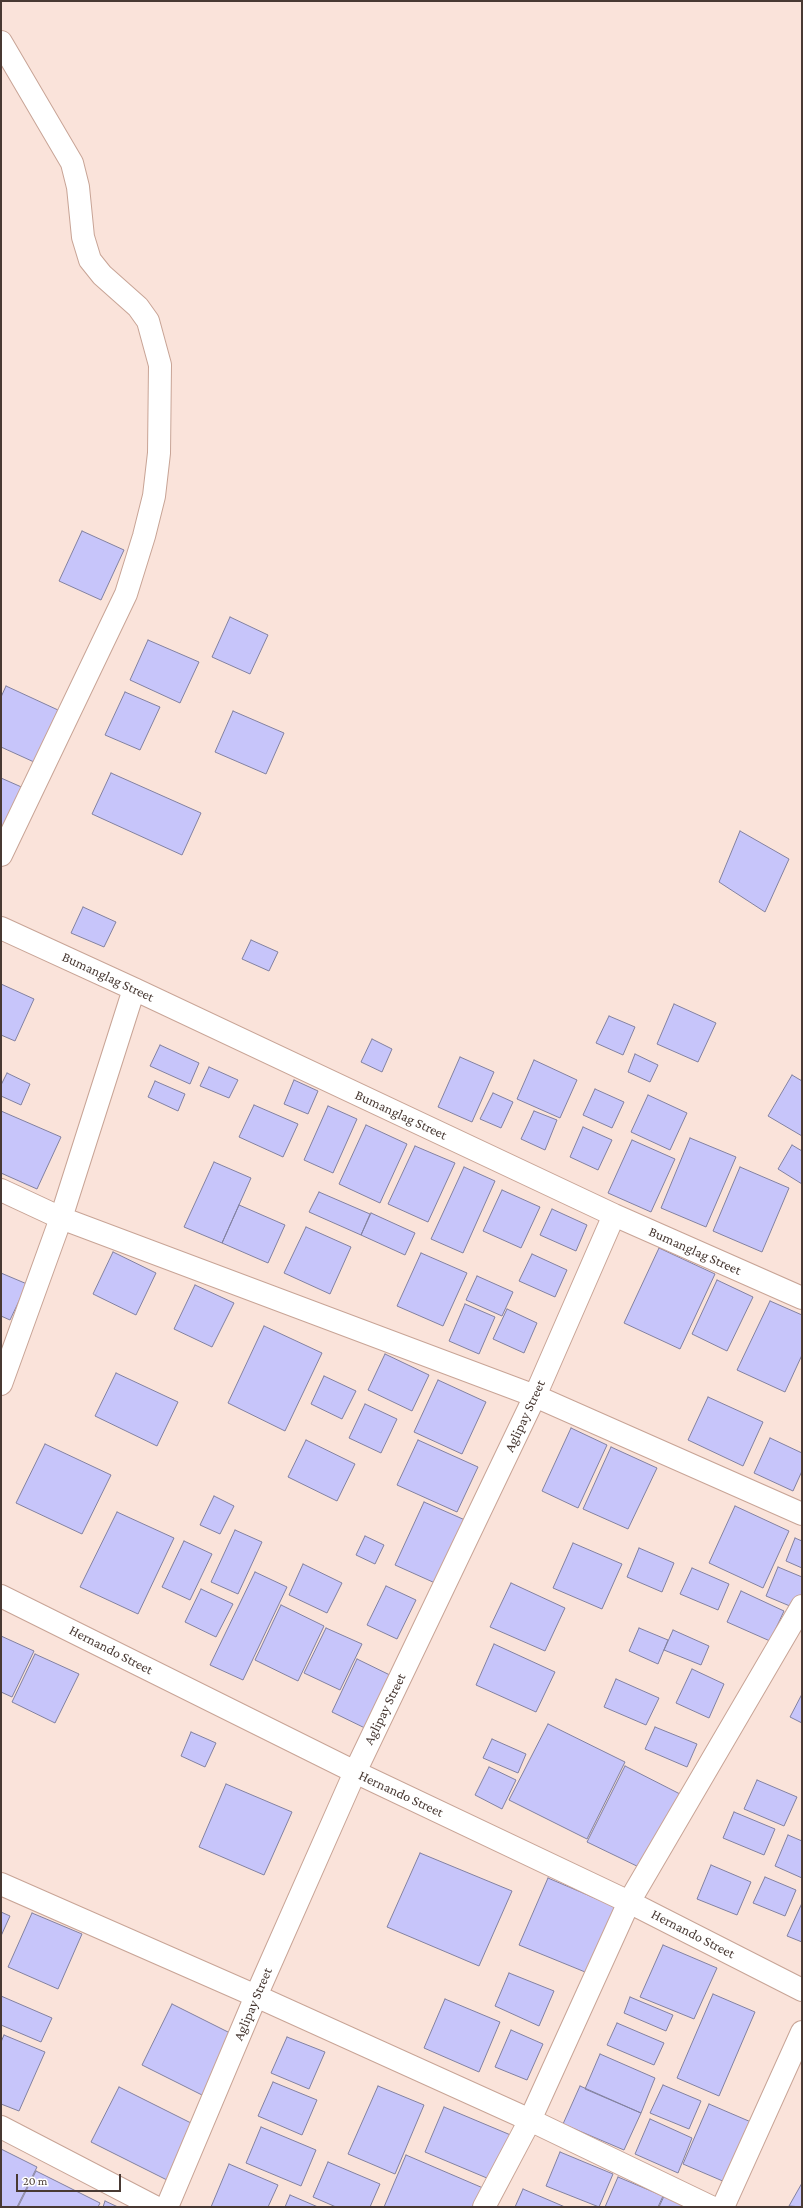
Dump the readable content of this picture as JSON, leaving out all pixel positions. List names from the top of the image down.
{
  "streets": {
    "street": ["Bumanglag Street", "Aglipay Street", "Hernando Street"]
  },
  "crossings": [
    ["Bumanglag Street", "Aglipay Street"],
    ["Aglipay Street", "Hernando Street"]
  ],
  "scale_bar": "20 m"
}
